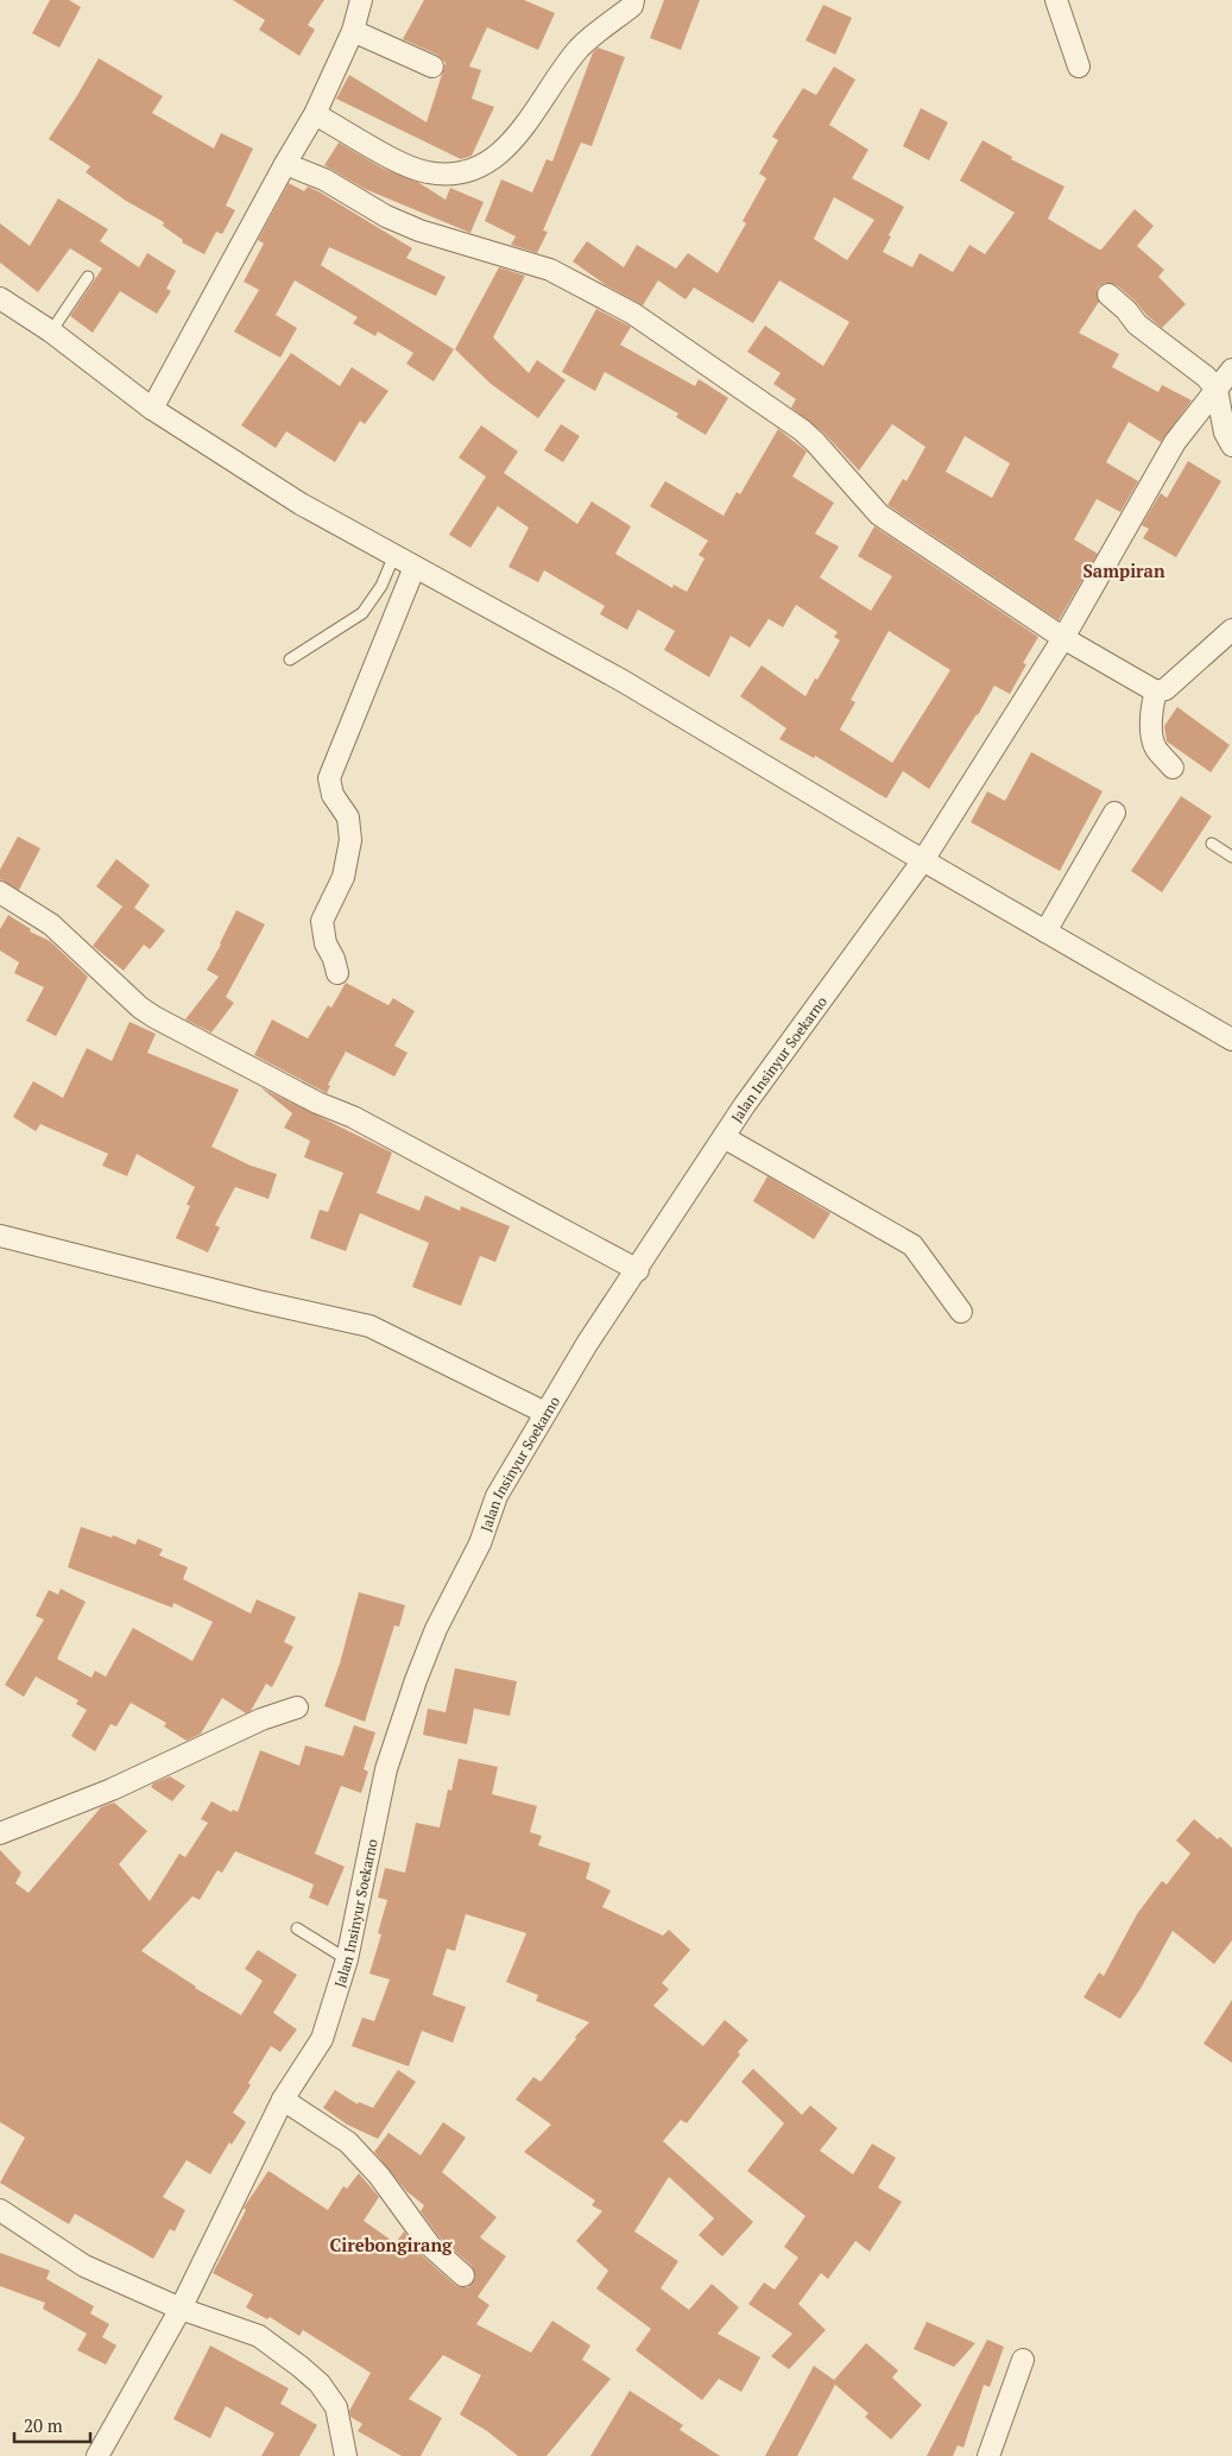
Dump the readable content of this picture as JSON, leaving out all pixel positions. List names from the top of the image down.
{
  "streets": {
    "street": ["Jalan Insinyur Soekarno"]
  },
  "districts": ["Sampiran", "Cirebongirang"],
  "scale_bar": "20 m"
}
